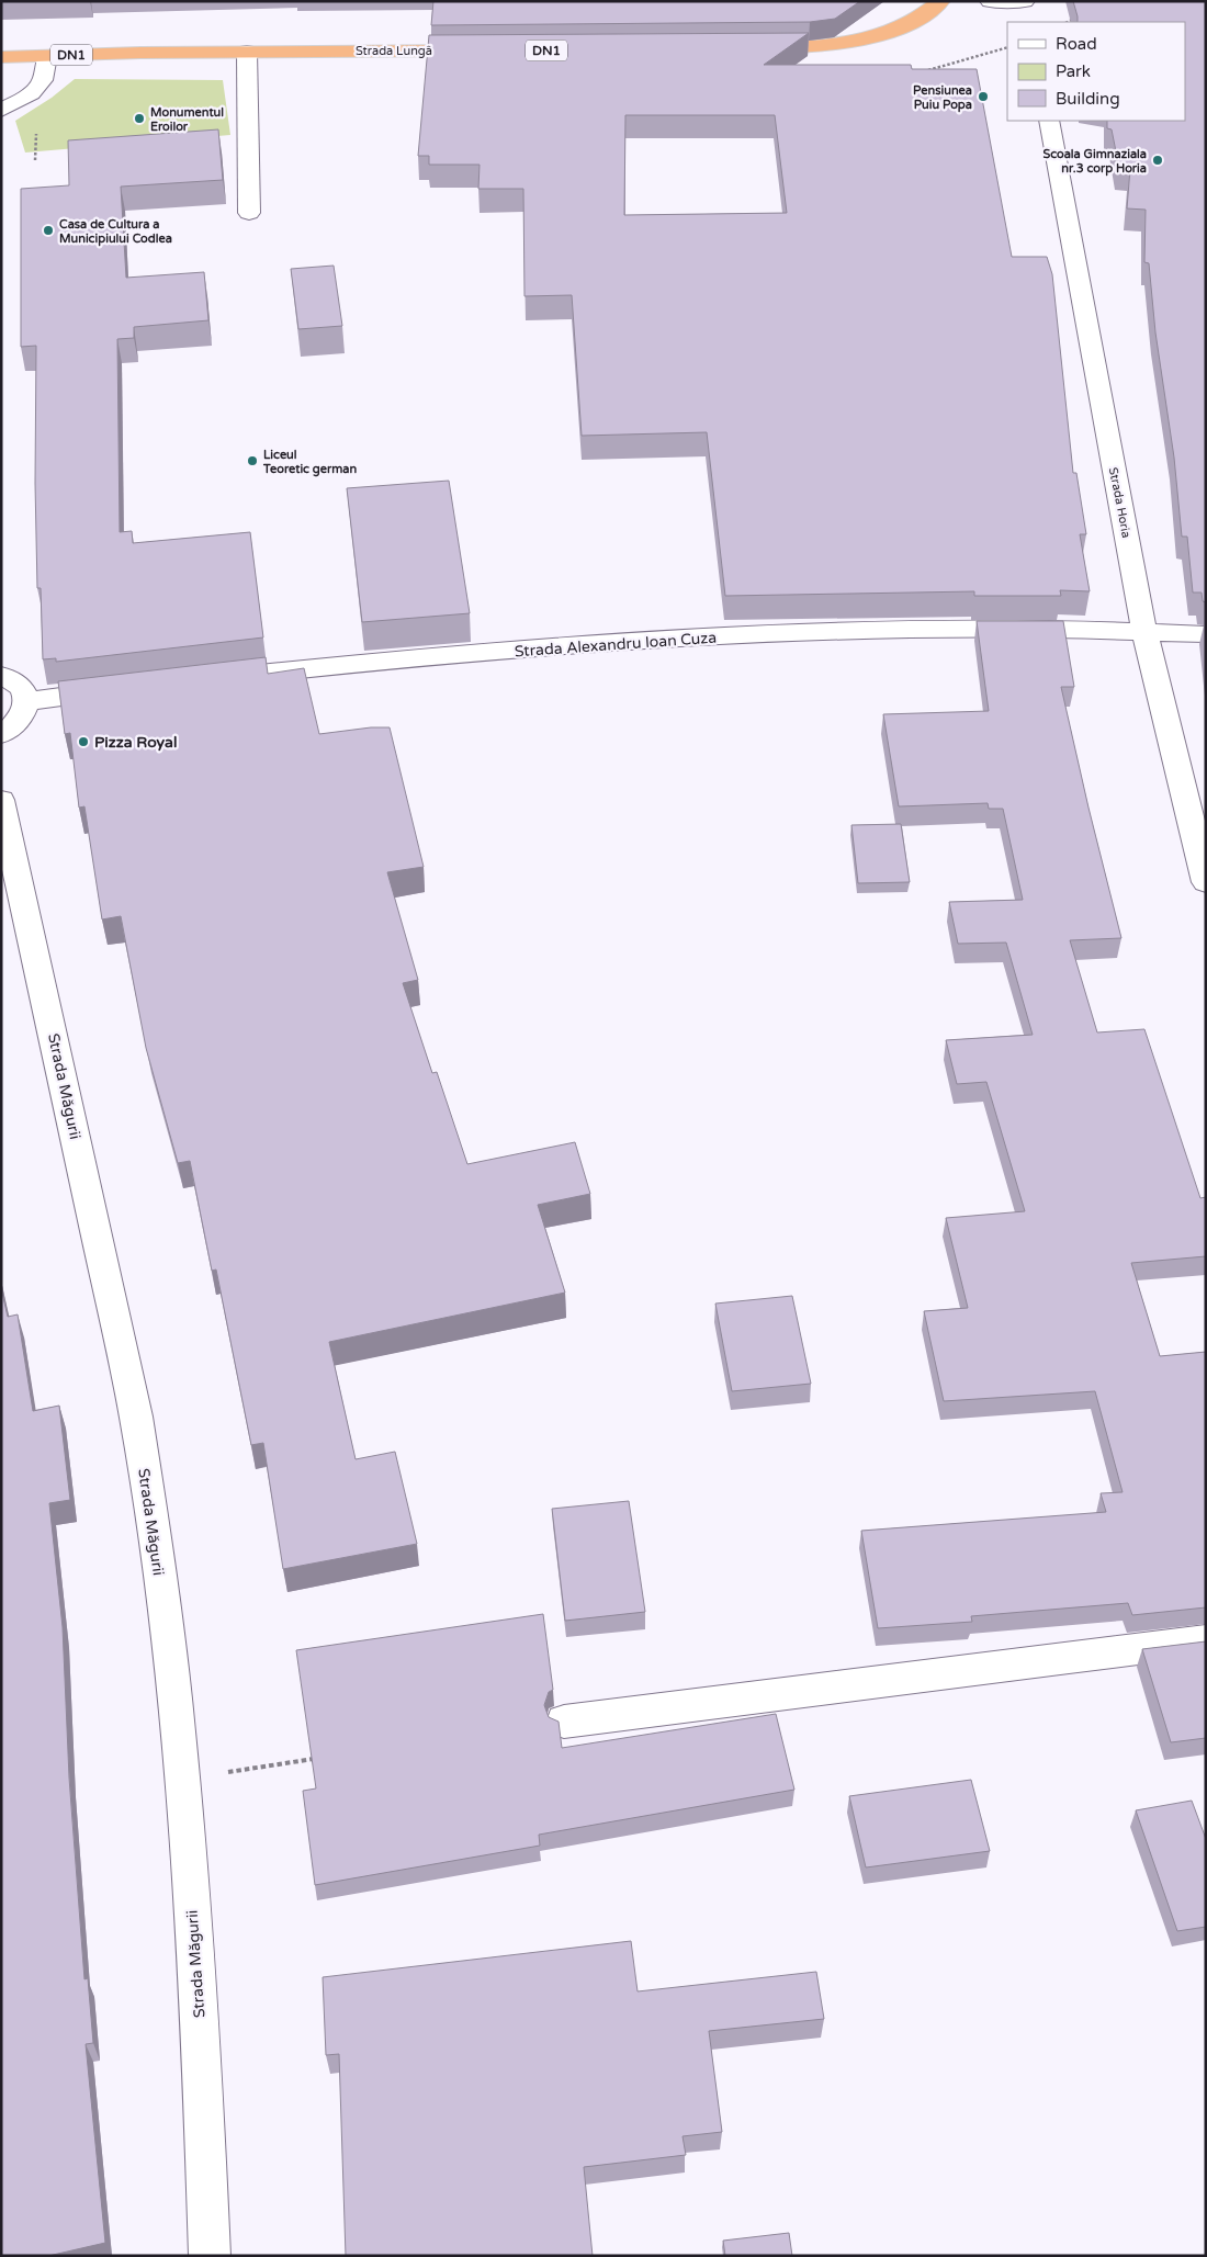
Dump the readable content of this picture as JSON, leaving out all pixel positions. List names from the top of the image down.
{
  "streets": {
    "highway": ["Strada Lungă", "DN1"],
    "street": ["Strada Horia", "Strada Alexandru Ioan Cuza", "Strada Măgurii"]
  },
  "crossings": [
    ["Strada Horia", "Strada Alexandru Ioan Cuza"]
  ],
  "places": [
    "Pensiunea Puiu Popa",
    "Monumentul Eroilor",
    "Scoala Gimnaziala nr.3 corp Horia",
    "Casa de Cultura a Municipiului Codlea",
    "Liceul Teoretic german",
    "Pizza Royal"
  ],
  "legend": ["Road", "Park", "Building"]
}
